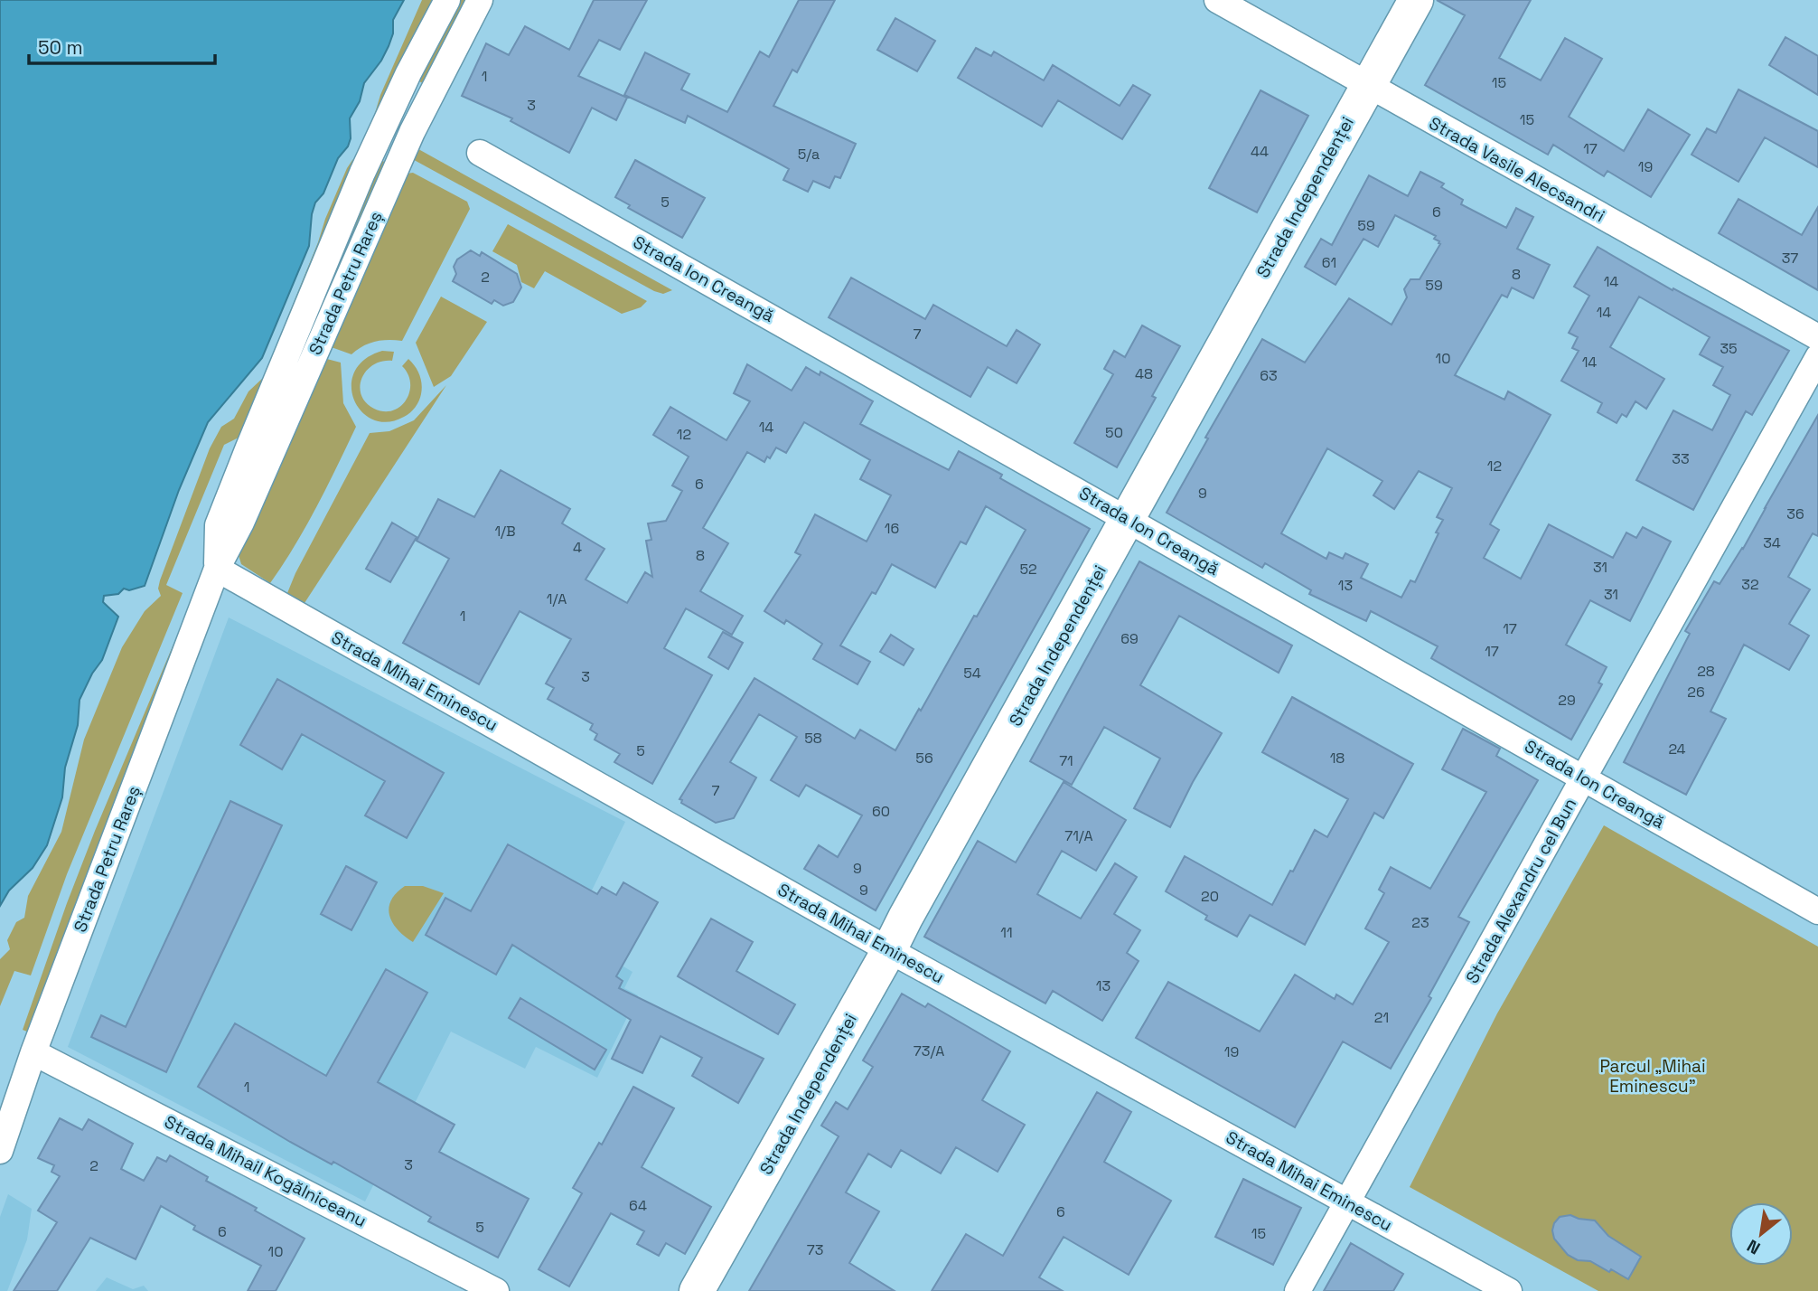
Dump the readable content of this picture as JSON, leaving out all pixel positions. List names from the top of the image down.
{
  "streets": {
    "main road": ["Strada Independenței"],
    "street": [
      "Strada Vasile Alecsandri",
      "Strada Ion Creangă",
      "Strada Petru Rareș",
      "Strada Mihai Eminescu",
      "Strada Alexandru cel Bun",
      "Strada Mihail Kogălniceanu"
    ]
  },
  "crossings": [
    ["Strada Vasile Alecsandri", "Strada Independenței"],
    ["Strada Independenței", "Strada Ion Creangă"],
    ["Strada Independenței", "Strada Mihai Eminescu"],
    ["Strada Ion Creangă", "Strada Alexandru cel Bun"],
    ["Strada Petru Rareș", "Strada Mihai Eminescu"],
    ["Strada Petru Rareș", "Strada Mihail Kogălniceanu"],
    ["Strada Mihai Eminescu", "Strada Alexandru cel Bun"]
  ],
  "parks": ["Parcul „Mihai Eminescu”"],
  "house_numbers": [
    "1",
    "15",
    "3",
    "15",
    "17",
    "44",
    "5/a",
    "19",
    "5",
    "6",
    "59",
    "37",
    "61",
    "8",
    "2",
    "14",
    "59",
    "14",
    "7",
    "35",
    "10",
    "14",
    "48",
    "63",
    "14",
    "50",
    "12",
    "33",
    "12",
    "6",
    "9",
    "36",
    "16",
    "1/B",
    "34",
    "4",
    "8",
    "31",
    "52",
    "32",
    "13",
    "31",
    "1/A",
    "1",
    "17",
    "69",
    "17",
    "28",
    "54",
    "3",
    "26",
    "29",
    "58",
    "24",
    "5",
    "56",
    "18",
    "71",
    "7",
    "60",
    "71/A",
    "9",
    "9",
    "20",
    "23",
    "11",
    "13",
    "21",
    "73/A",
    "19",
    "1",
    "3",
    "2",
    "64",
    "6",
    "5",
    "6",
    "15",
    "73",
    "10"
  ],
  "scale_bar": "50 m",
  "north": "bottom left"
}
